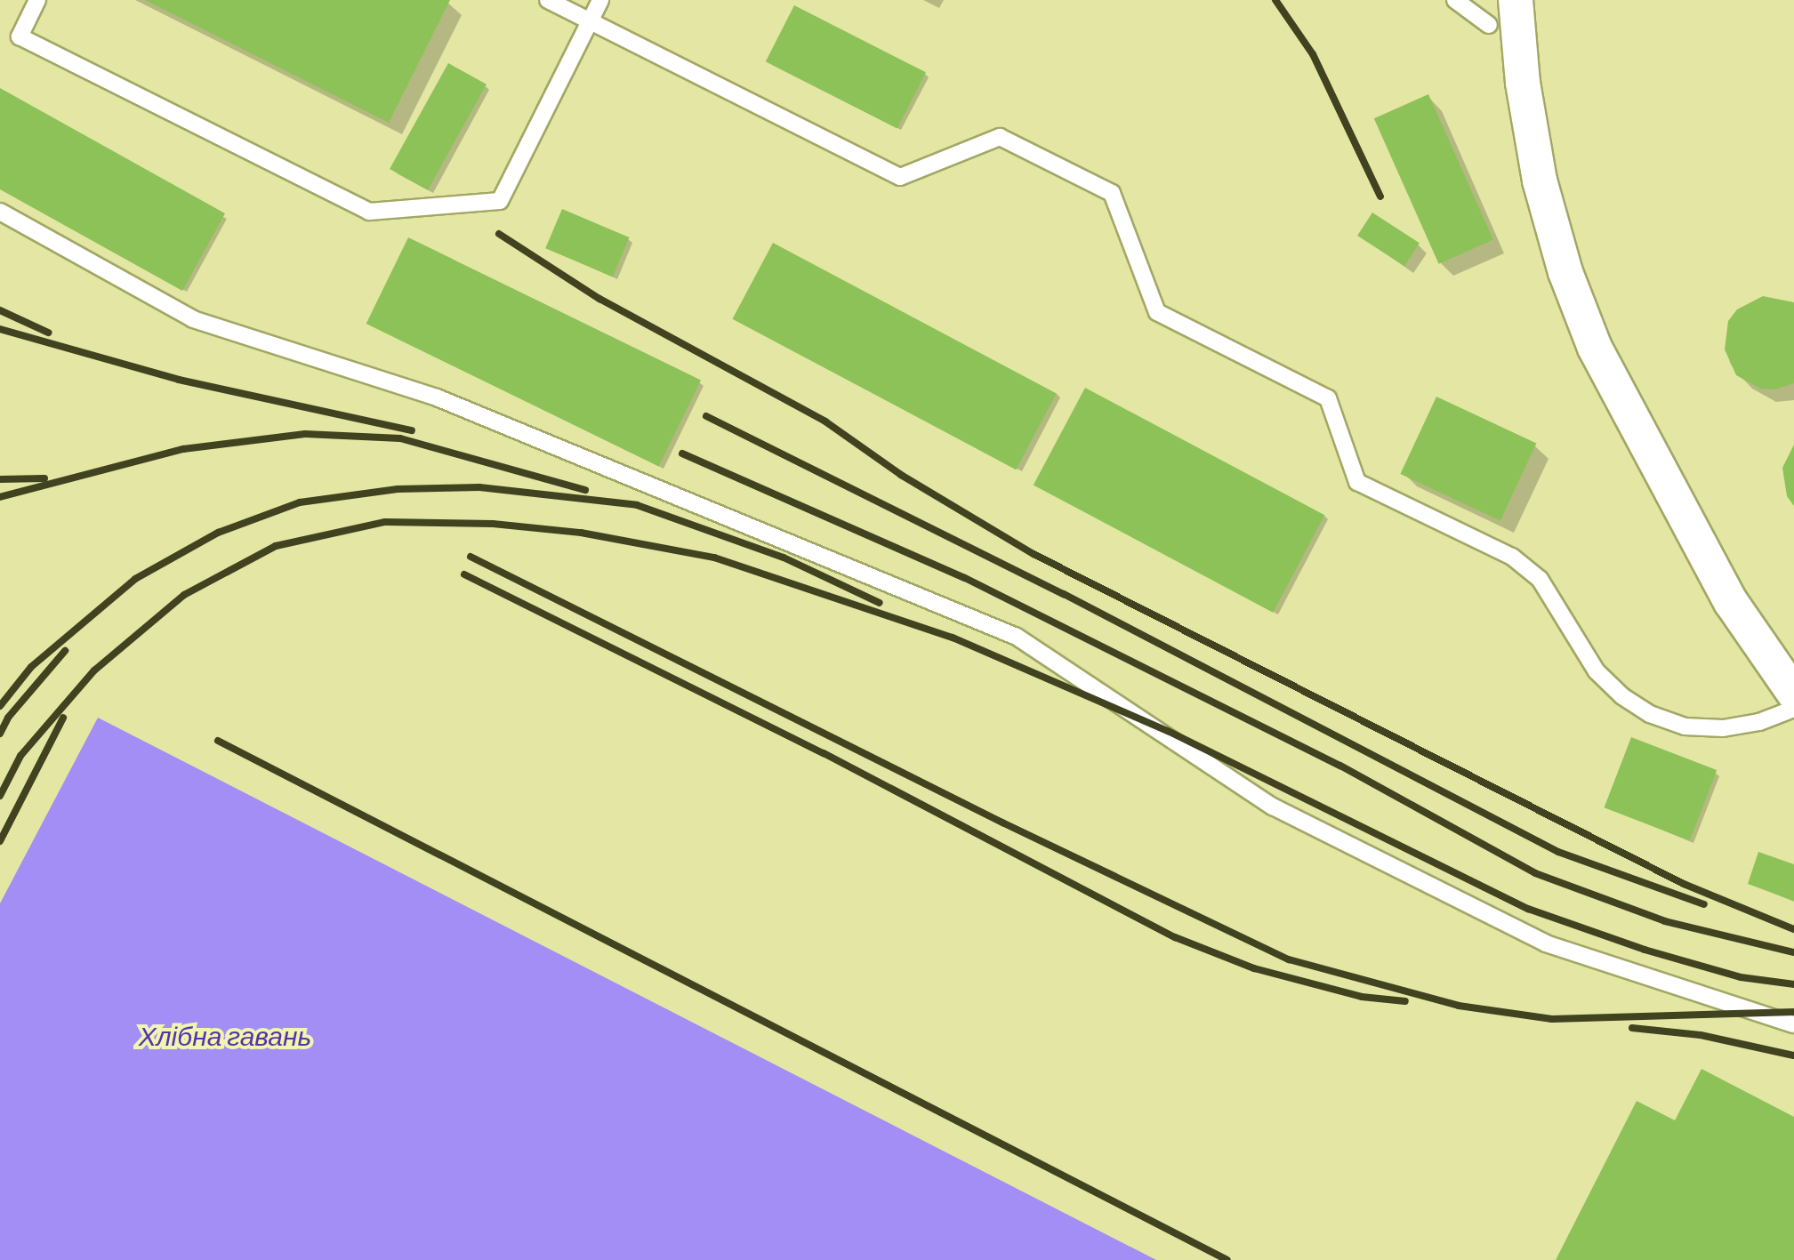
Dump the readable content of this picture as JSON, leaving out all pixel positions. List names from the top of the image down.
{
  "water": ["Хлібна гавань"]
}
